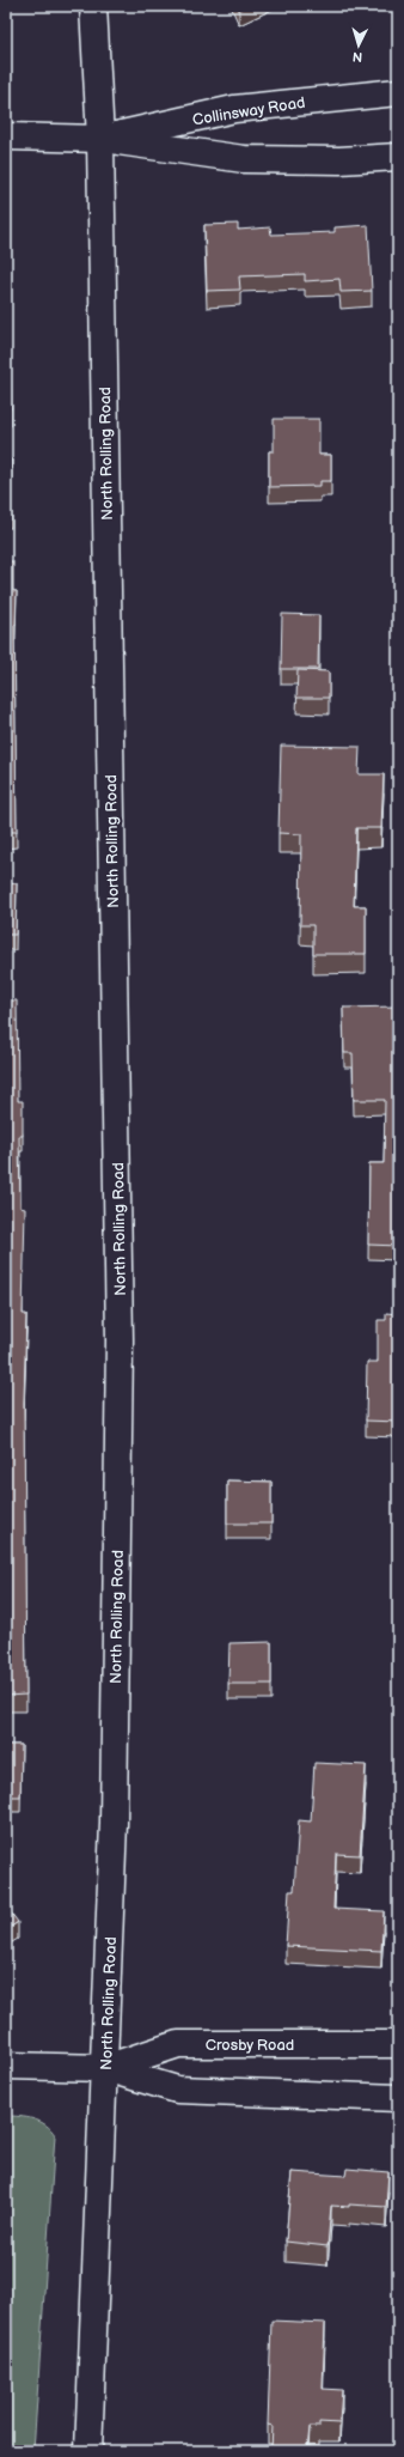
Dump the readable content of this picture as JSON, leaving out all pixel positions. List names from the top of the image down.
{
  "streets": {
    "main road": ["Collinsway Road", "North Rolling Road", "Crosby Road"]
  },
  "crossings": [
    ["Collinsway Road", "North Rolling Road"],
    ["North Rolling Road", "Crosby Road"]
  ],
  "north": "bottom"
}
